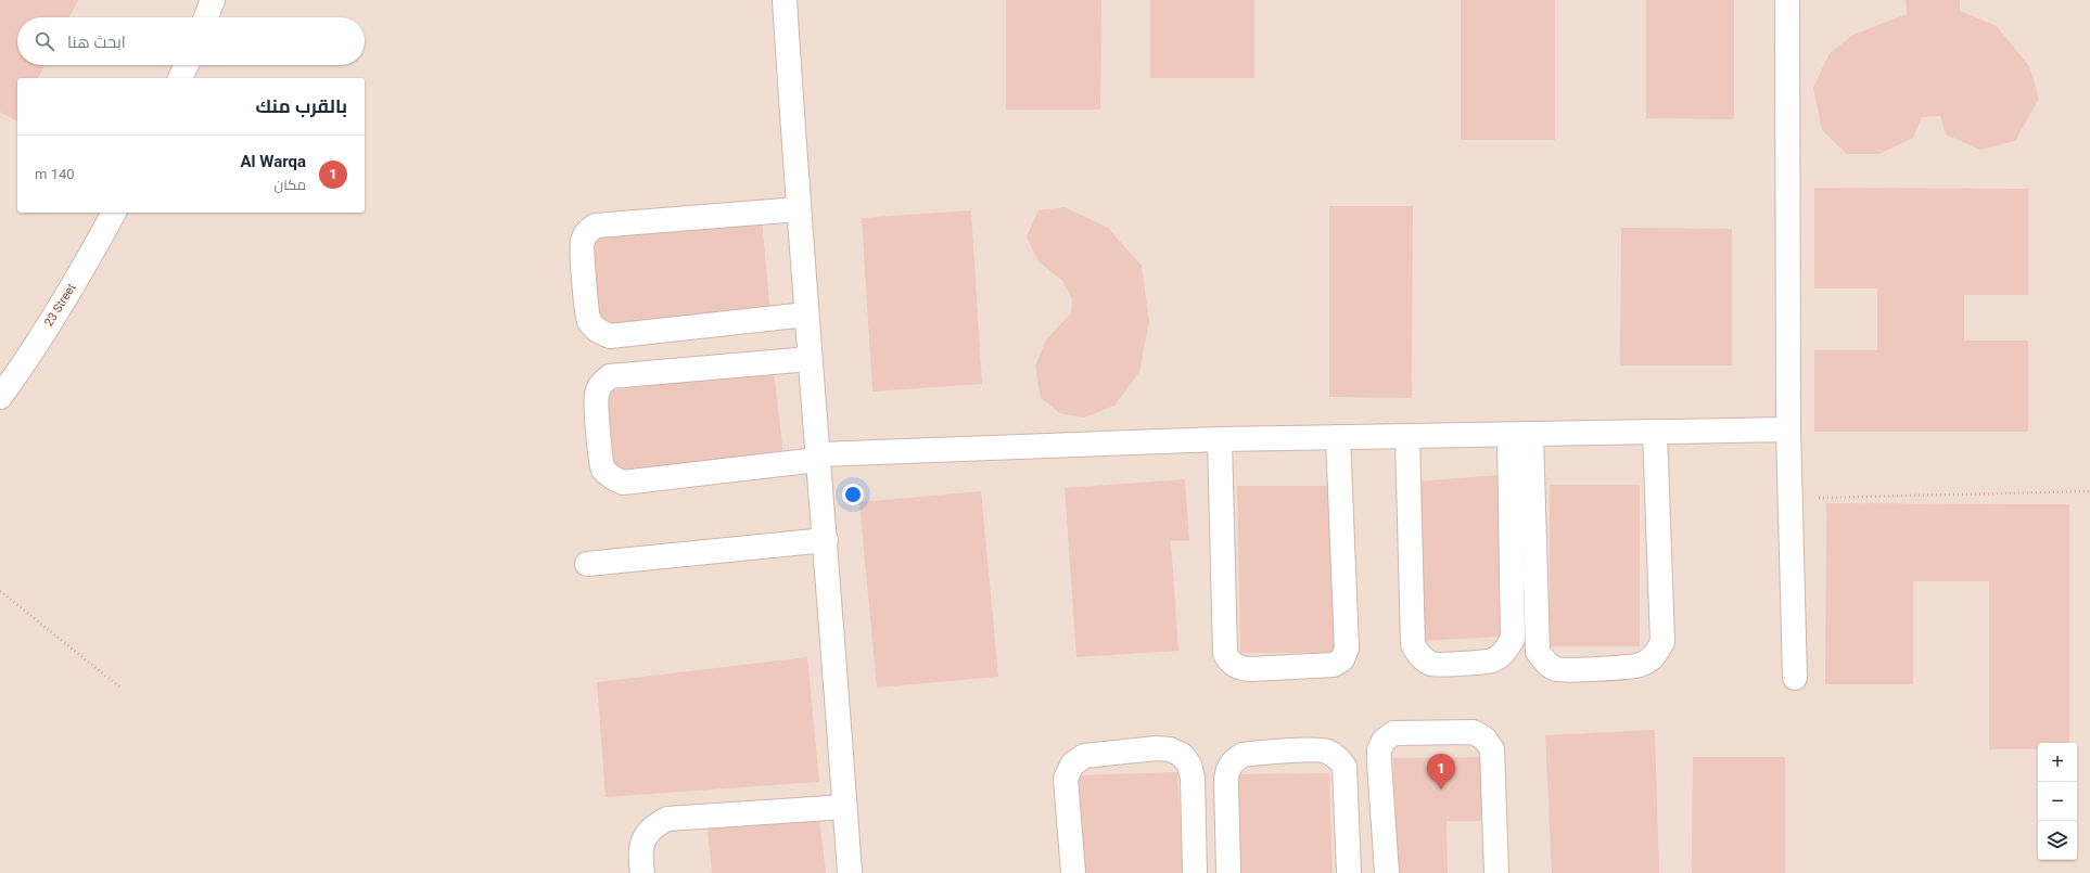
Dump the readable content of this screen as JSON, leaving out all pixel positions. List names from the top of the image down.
{
  "streets": {
    "street": ["23 Street"]
  },
  "page": {
    "search": "ابحث هنا",
    "heading": "بالقرب منك",
    "list": [
      {
        "mark": "1",
        "name": "Al Warqa",
        "note": "مكان",
        "value": "140 m"
      }
    ],
    "map_buttons": ["+", "−"],
    "pins": "1"
  }
}
